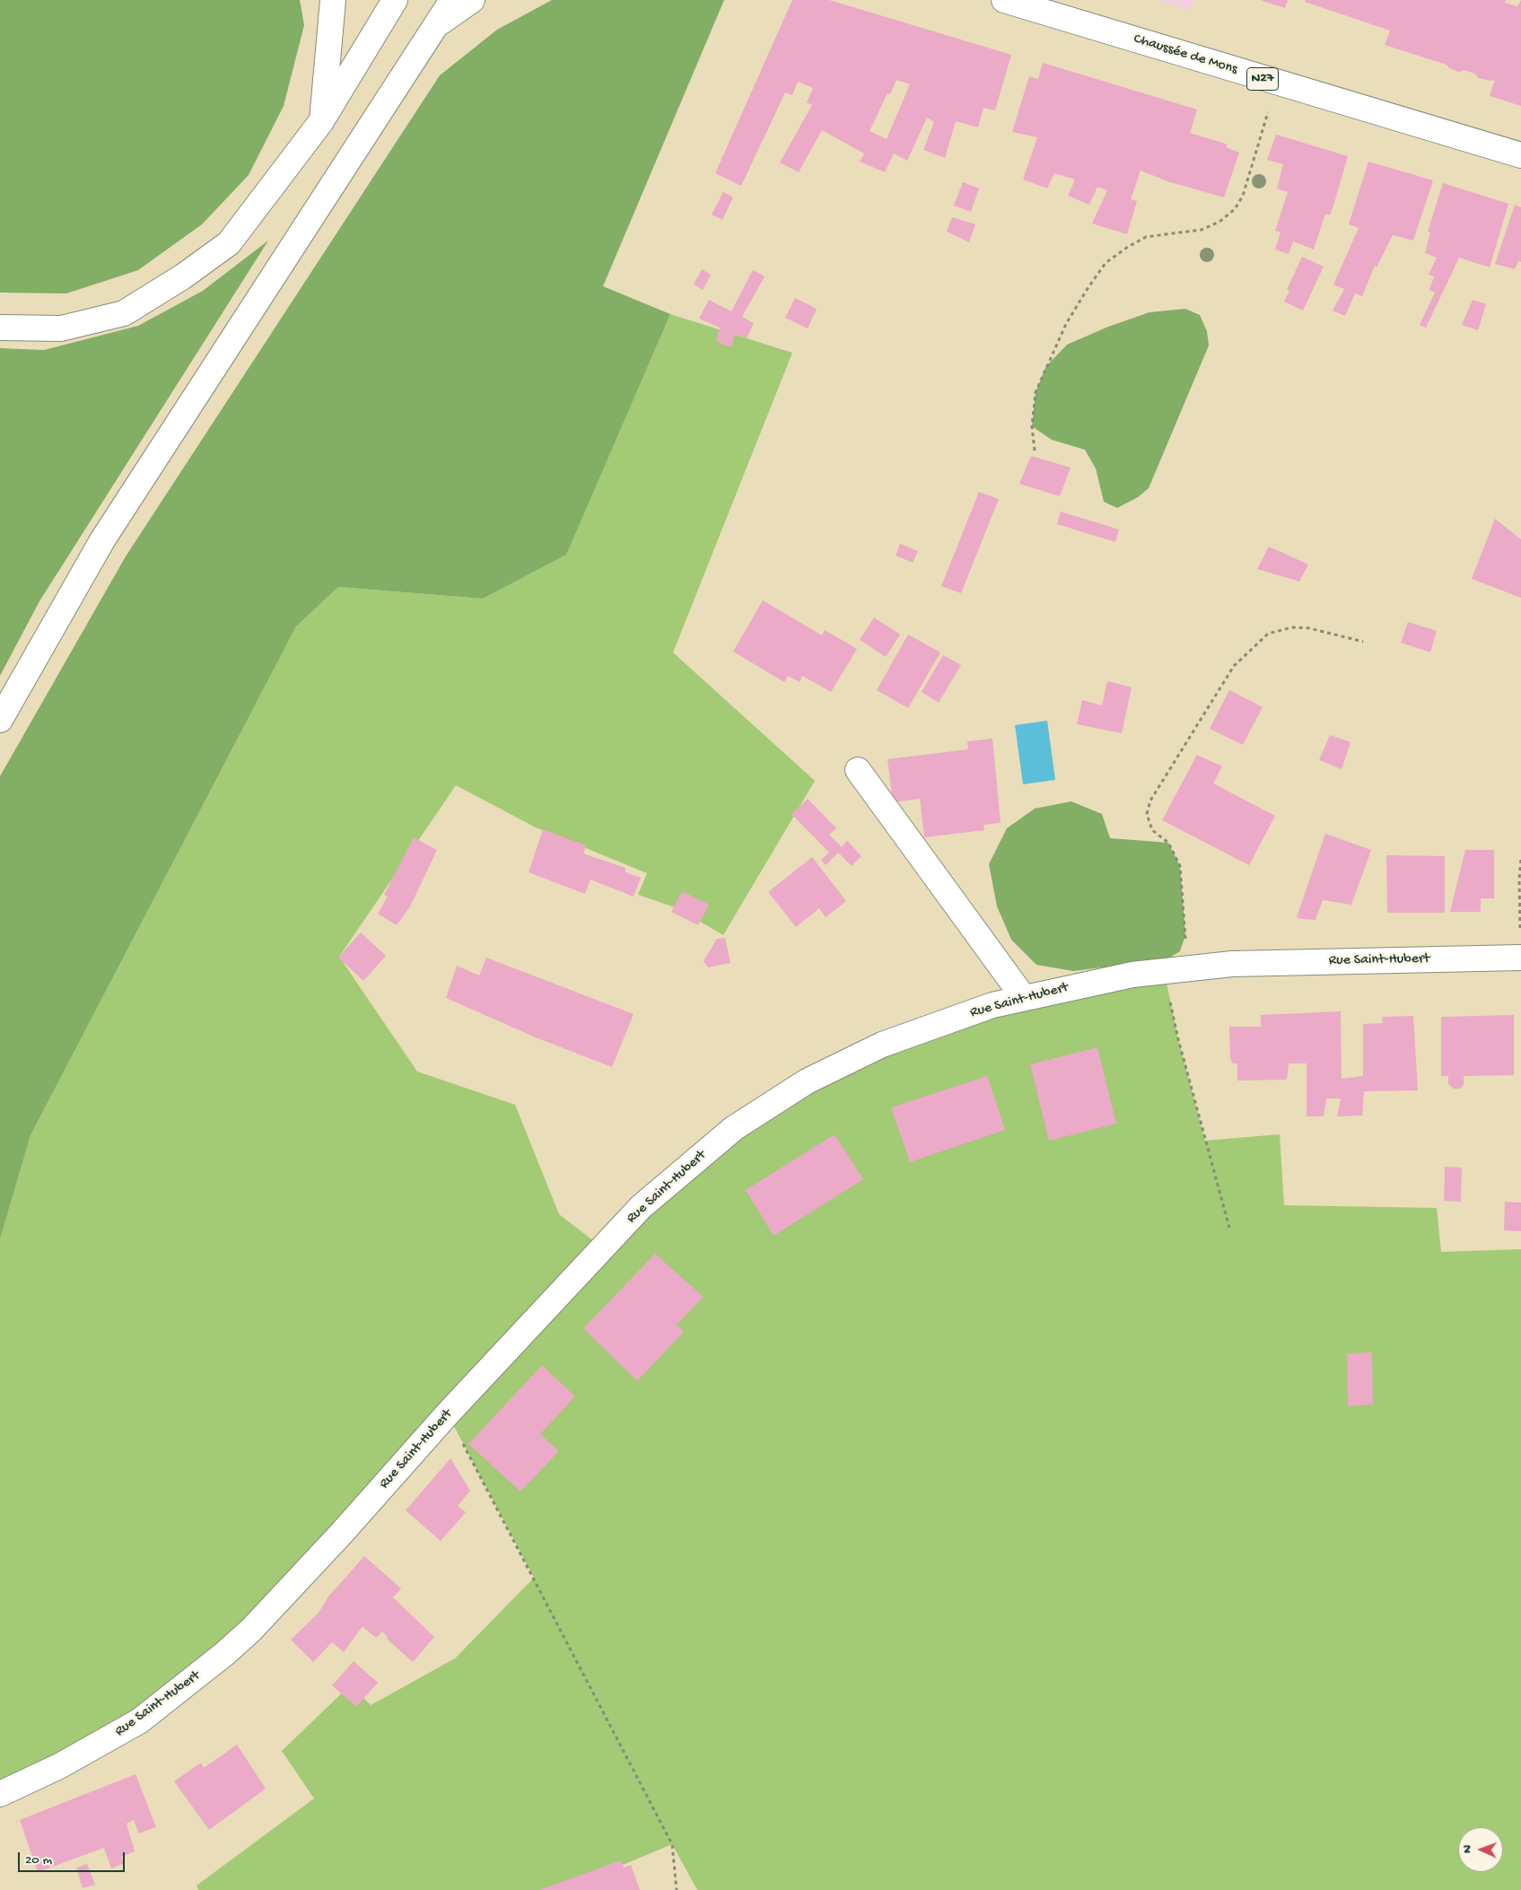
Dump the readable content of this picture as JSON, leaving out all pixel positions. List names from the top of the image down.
{
  "streets": {
    "main road": ["Chaussée de Mons", "N27", "Rue Saint-Hubert"]
  },
  "scale_bar": "20 m",
  "north": "left"
}
